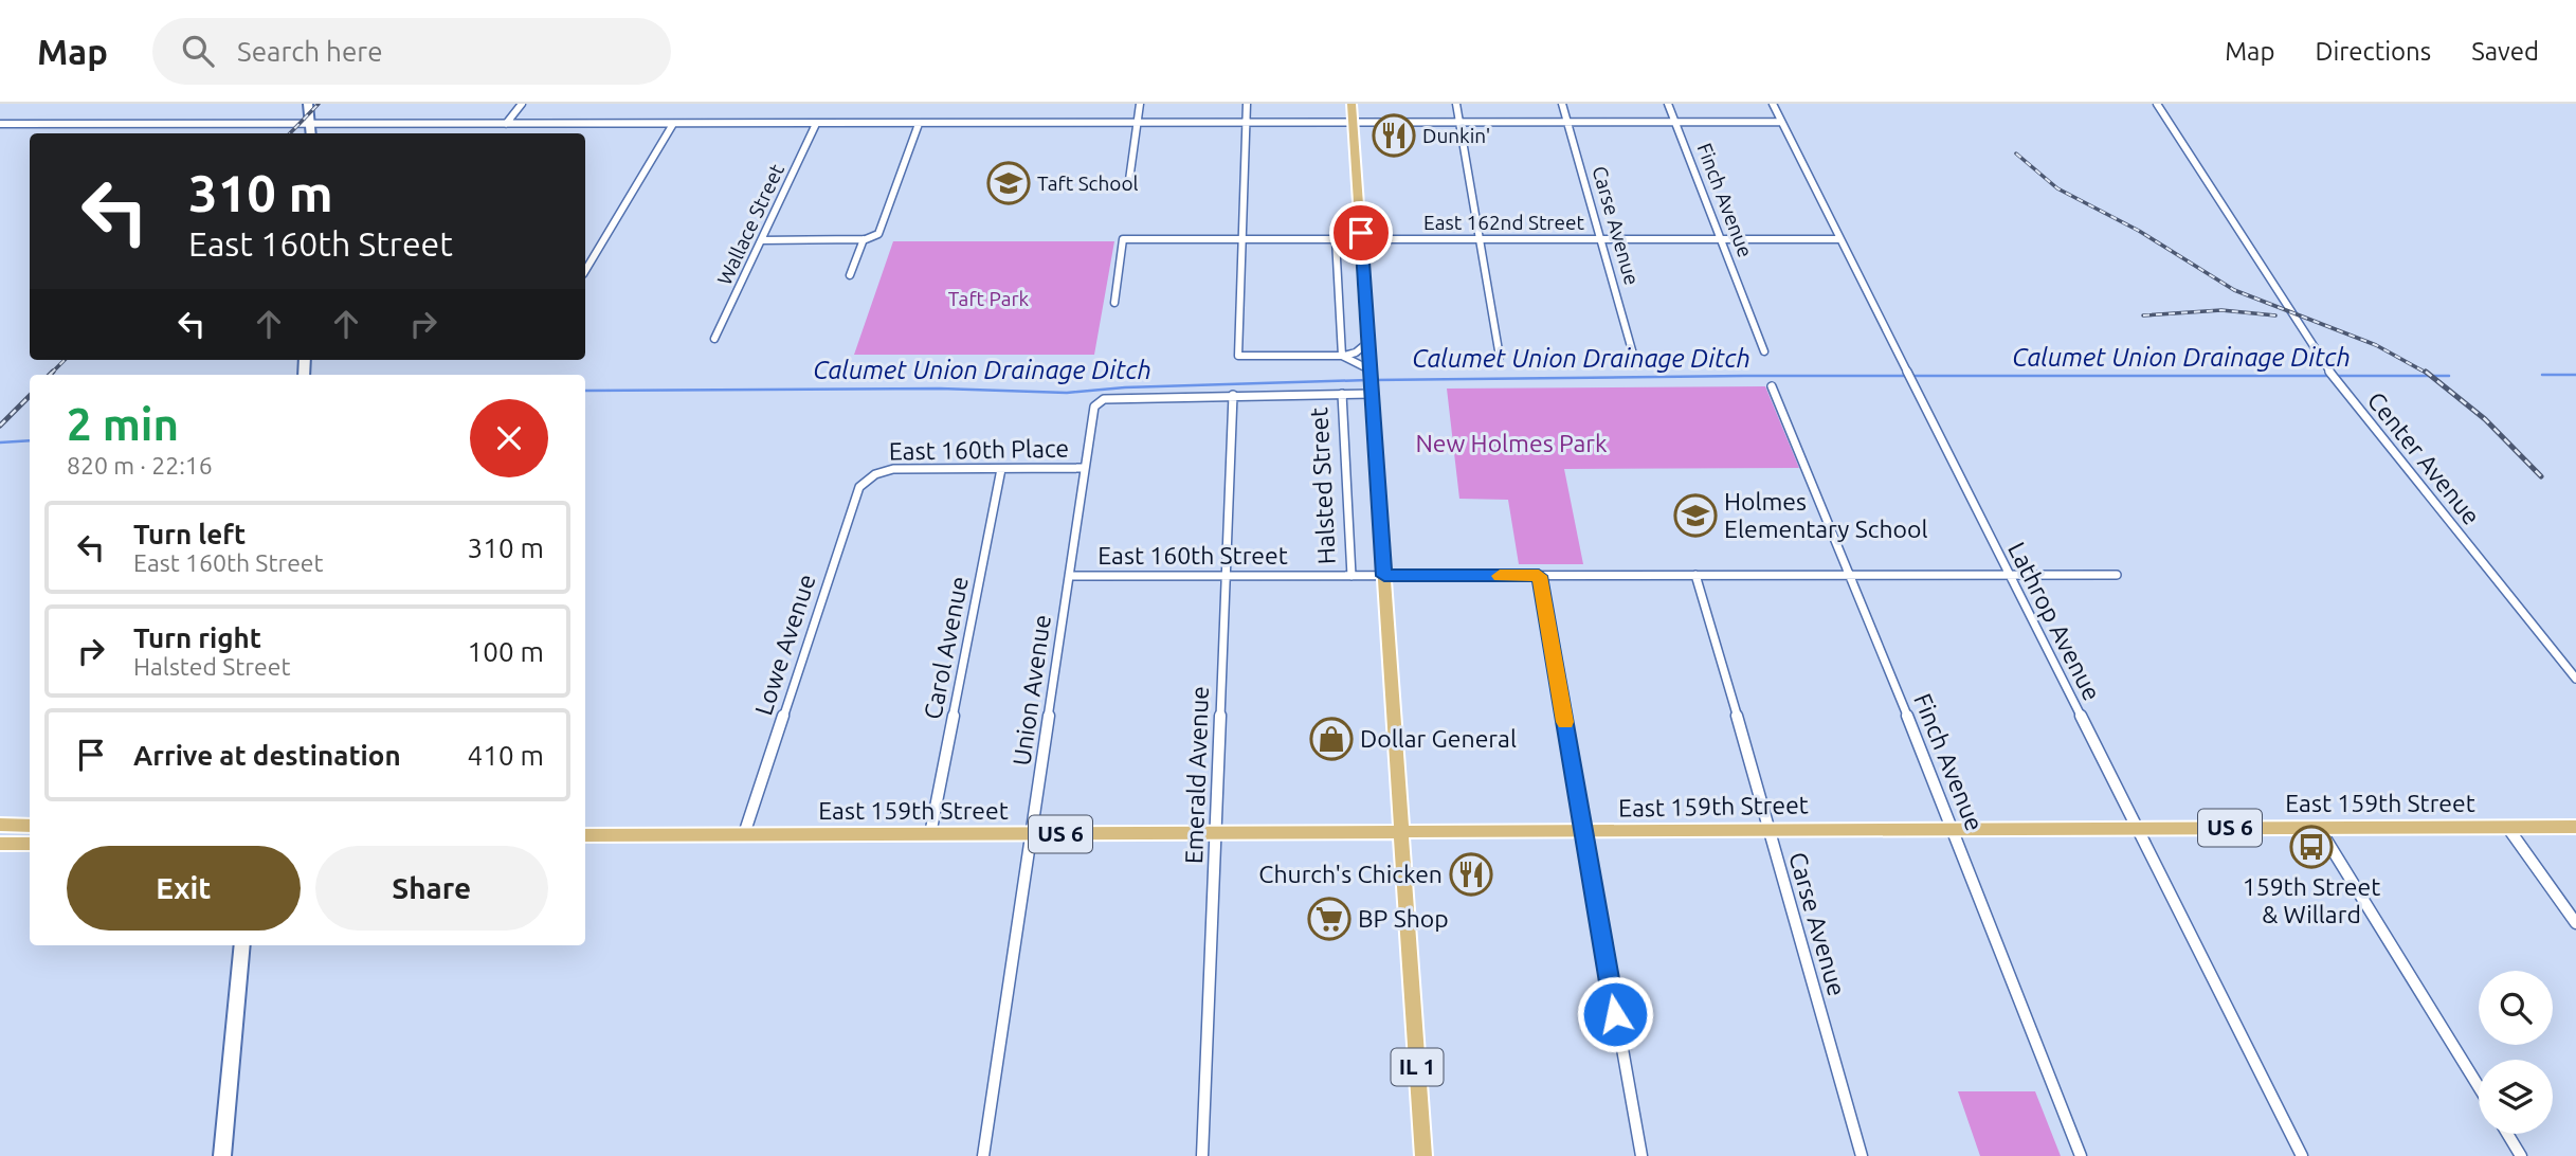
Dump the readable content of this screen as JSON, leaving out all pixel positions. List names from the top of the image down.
{
  "streets": {
    "main road": ["East 159th Street", "US 6", "IL 1"],
    "street": [
      "Finch Avenue",
      "East 162nd Street",
      "Wallace Street",
      "Carse Avenue",
      "East 160th Place",
      "Center Avenue",
      "Halsted Street",
      "East 160th Street",
      "Lathrop Avenue",
      "Lowe Avenue",
      "Carol Avenue",
      "Union Avenue",
      "Emerald Avenue"
    ]
  },
  "crossings": [
    ["Finch Avenue", "East 162nd Street"],
    ["Finch Avenue", "East 160th Street"],
    ["Finch Avenue", "East 159th Street"],
    ["East 162nd Street", "Carse Avenue"],
    ["East 162nd Street", "Lathrop Avenue"],
    ["East 162nd Street", "IL 1"],
    ["Carse Avenue", "East 160th Street"],
    ["Carse Avenue", "East 159th Street"],
    ["East 160th Place", "Lowe Avenue"],
    ["East 160th Place", "Carol Avenue"],
    ["East 160th Place", "Union Avenue"],
    ["Halsted Street", "East 160th Street"],
    ["East 160th Street", "Lathrop Avenue"],
    ["East 160th Street", "Union Avenue"],
    ["East 160th Street", "Emerald Avenue"],
    ["East 160th Street", "IL 1"],
    ["Lathrop Avenue", "East 159th Street"],
    ["Lowe Avenue", "East 159th Street"],
    ["Carol Avenue", "East 159th Street"],
    ["Union Avenue", "Emerald Avenue"],
    ["Union Avenue", "East 159th Street"],
    ["Emerald Avenue", "East 159th Street"],
    ["East 159th Street", "IL 1"]
  ],
  "water": ["Calumet Union Drainage Ditch"],
  "parks": ["Taft Park", "New Holmes Park"],
  "places": {
    "restaurant": ["Dunkin'", "Church's Chicken"],
    "school or university": ["Taft School", "Holmes Elementary School"],
    "shop": ["Dollar General"],
    "bus stop": ["159th Street & Willard"],
    "supermarket": ["BP Shop"]
  },
  "page": {
    "header": "Map",
    "search": "Search here",
    "nav": ["Map", "Directions", "Saved"],
    "turn": ["310 m", "East 160th Street"],
    "heading": ["2 min", "820 m · 22:16"],
    "list": [
      {
        "name": "Turn left",
        "note": "East 160th Street",
        "value": "310 m"
      },
      {
        "name": "Turn right",
        "note": "Halsted Street",
        "value": "100 m"
      },
      {
        "name": "Arrive at destination",
        "value": "410 m"
      }
    ],
    "buttons": ["Exit", "Share"]
  }
}
